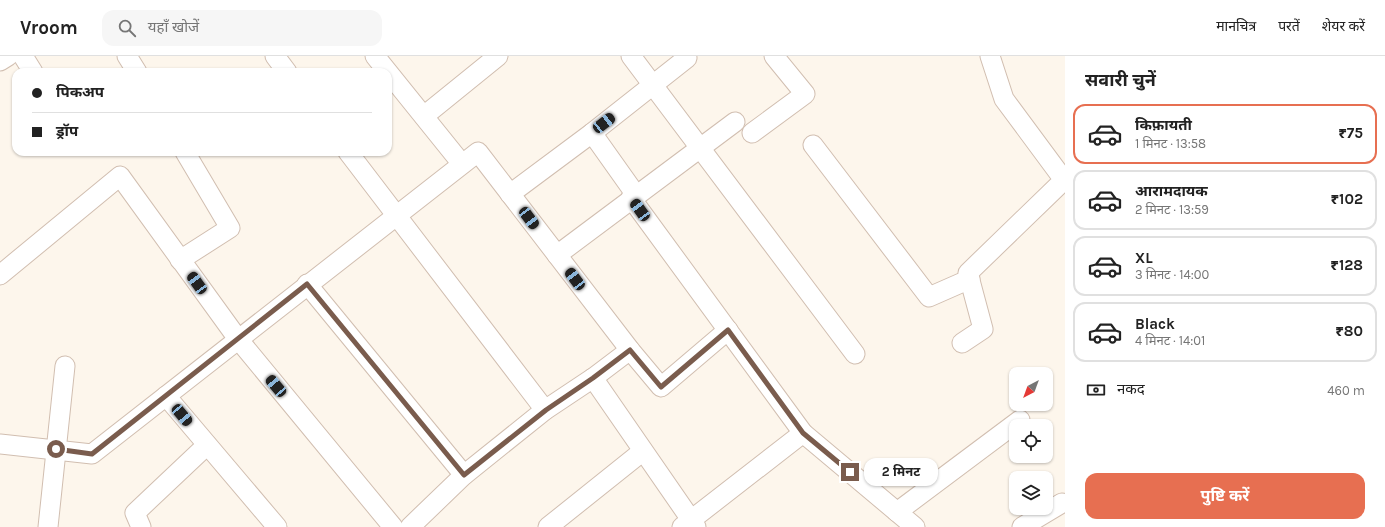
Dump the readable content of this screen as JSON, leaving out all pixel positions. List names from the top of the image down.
{
  "north": "bottom left",
  "page": {
    "header": "Vroom",
    "search": "यहाँ खोजें",
    "nav": ["मानचित्र", "परतें", "शेयर करें"],
    "heading": "सवारी चुनें",
    "banner": ["पिकअप", "ड्रॉप"],
    "list": [
      {
        "name": "किफ़ायती",
        "note": "1 मिनट · 13:58",
        "value": "₹75"
      },
      {
        "name": "आरामदायक",
        "note": "2 मिनट · 13:59",
        "value": "₹102"
      },
      {
        "name": "XL",
        "note": "3 मिनट · 14:00",
        "value": "₹128"
      },
      {
        "name": "Black",
        "note": "4 मिनट · 14:01",
        "value": "₹80"
      }
    ],
    "pay": ["नकद", "460 m"],
    "bubble": "2 मिनट",
    "buttons": "पुष्टि करें"
  }
}
